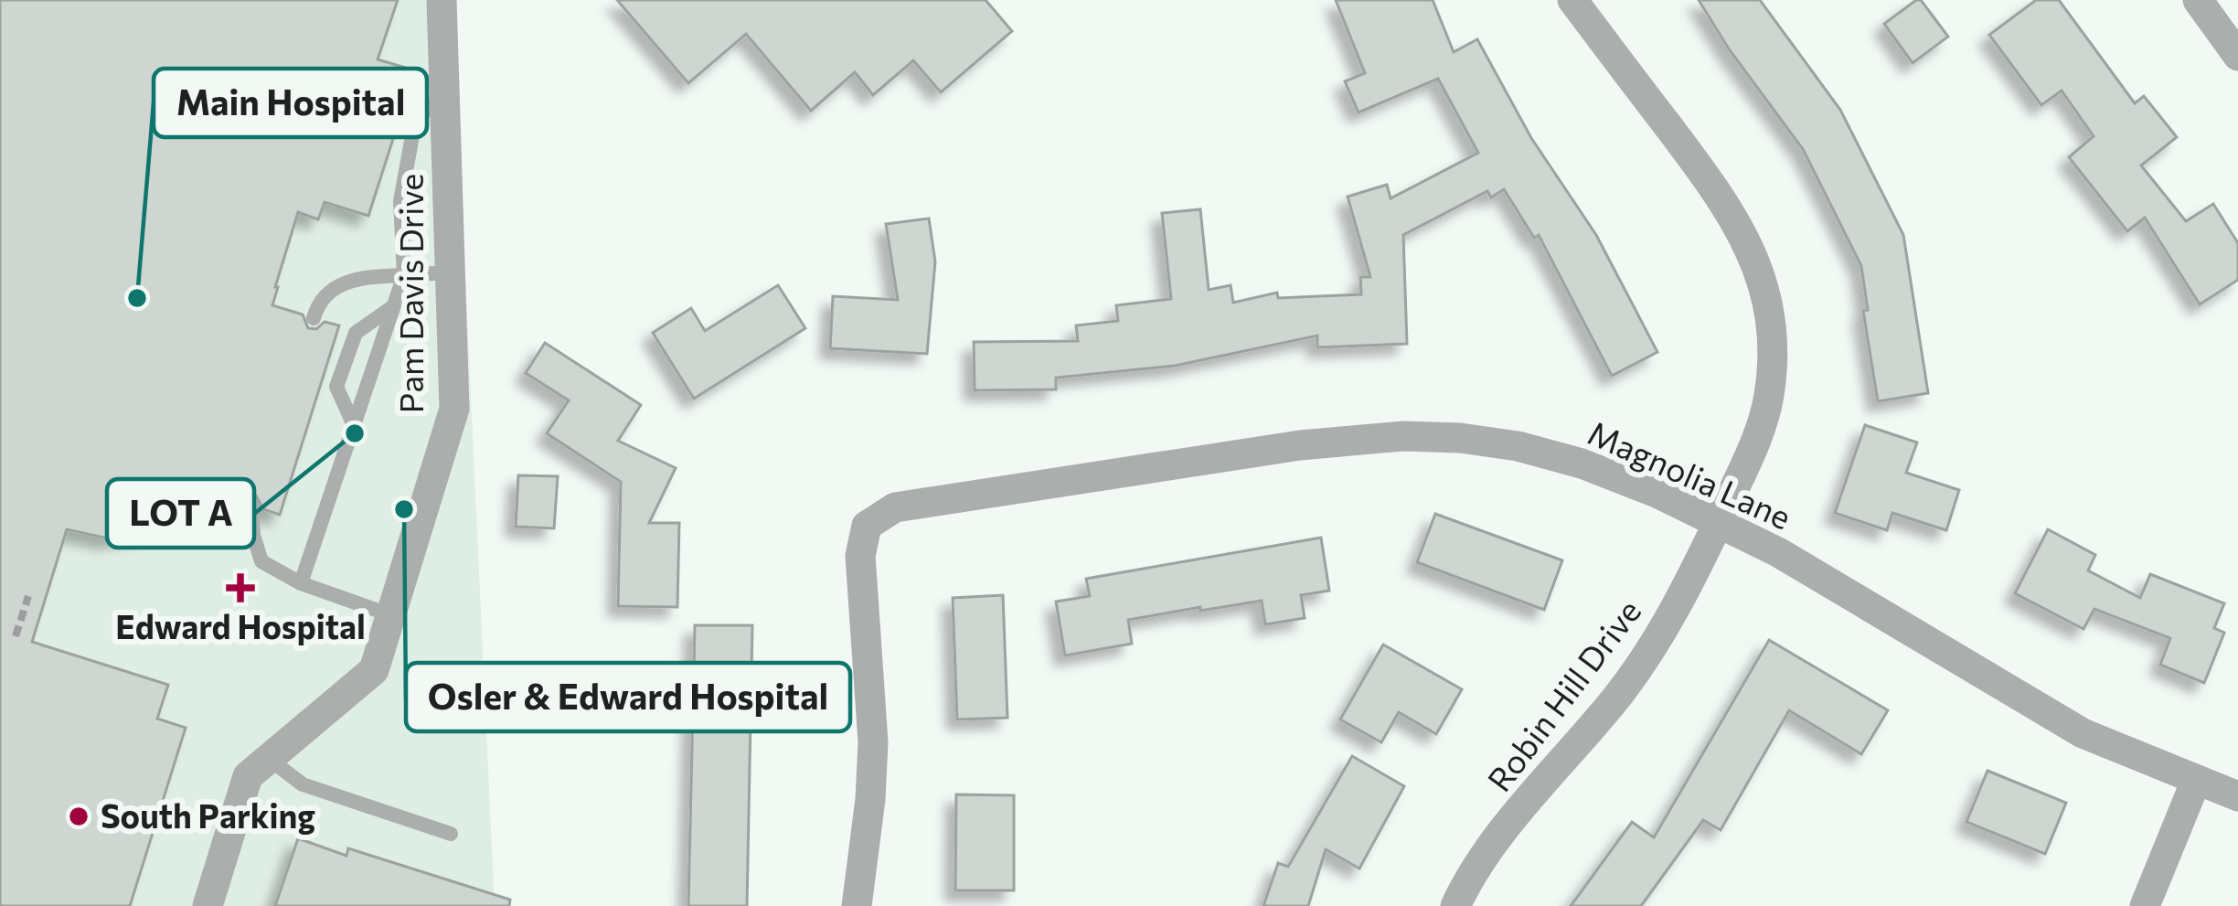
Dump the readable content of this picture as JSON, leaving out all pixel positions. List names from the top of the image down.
{
  "streets": {
    "street": ["Pam Davis Drive", "Magnolia Lane", "Robin Hill Drive"]
  },
  "crossings": [
    ["Magnolia Lane", "Robin Hill Drive"]
  ],
  "places": {
    "other": [
      "Main Hospital",
      "LOT A",
      "Osler & Edward Hospital",
      "South Parking"
    ],
    "health": ["Edward Hospital"]
  }
}
